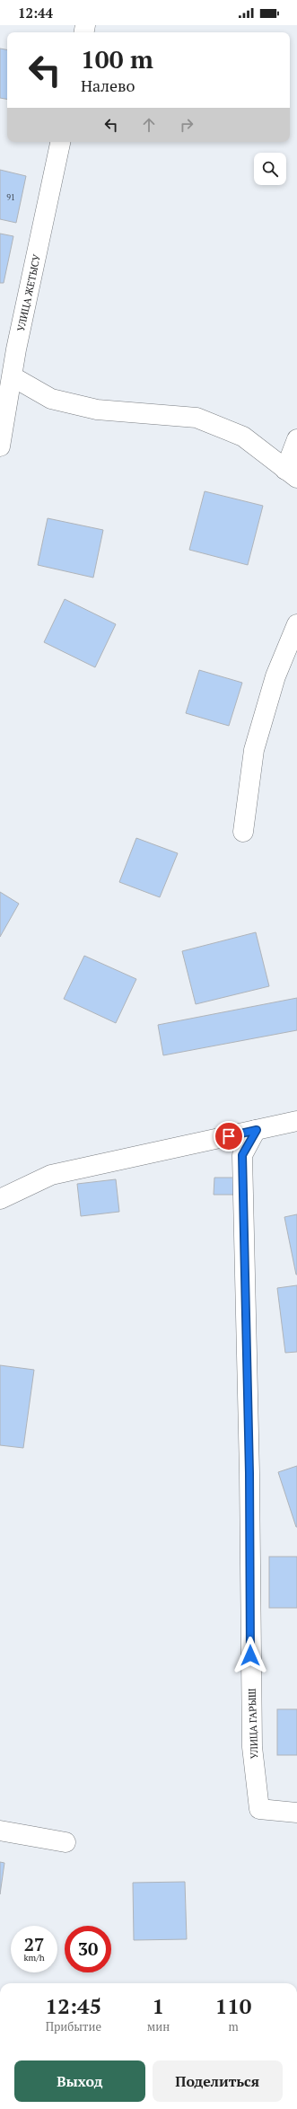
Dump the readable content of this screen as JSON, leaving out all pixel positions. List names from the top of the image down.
{
  "streets": {
    "street": ["УЛИЦА ЖЕТЫСУ", "УЛИЦА ГАРЫШ"]
  },
  "house_numbers": ["91"],
  "page": {
    "status": "12:44",
    "turn": ["100 m", "Налево"],
    "speed": "27 km/h",
    "limit": "30",
    "eta": [
      "12:45",
      "Прибытие",
      "1",
      "мин",
      "110",
      "m"
    ],
    "buttons": ["Выход", "Поделиться"]
  }
}
